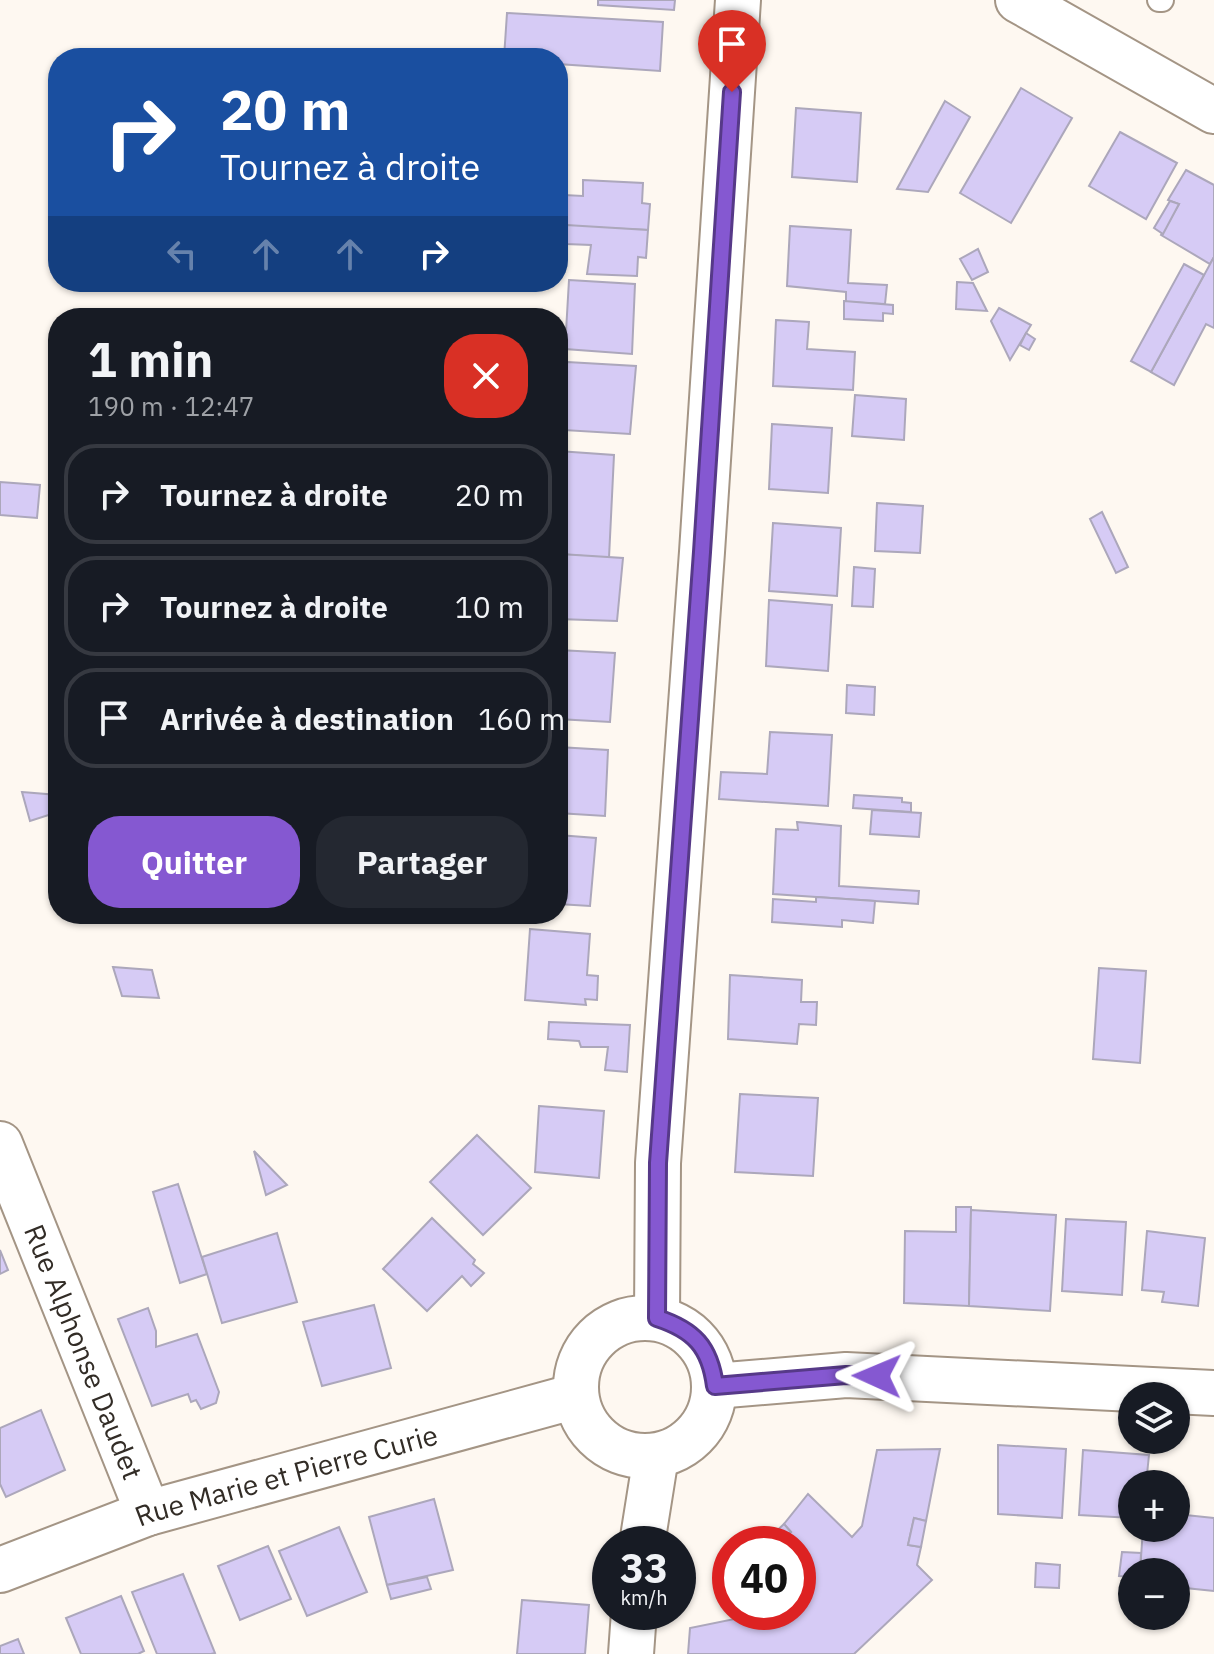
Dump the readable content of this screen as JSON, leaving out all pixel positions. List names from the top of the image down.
{
  "streets": {
    "street": ["Rue Alphonse Daudet", "Rue Marie et Pierre Curie"]
  },
  "crossings": [
    ["Rue Alphonse Daudet", "Rue Marie et Pierre Curie"]
  ],
  "page": {
    "turn": ["20 m", "Tournez à droite"],
    "heading": ["1 min", "190 m · 12:47"],
    "list": [
      {
        "name": "Tournez à droite",
        "value": "20 m"
      },
      {
        "name": "Tournez à droite",
        "value": "10 m"
      },
      {
        "name": "Arrivée à destination",
        "value": "160 m"
      }
    ],
    "buttons": ["Quitter", "Partager"],
    "map_buttons": ["+", "−"],
    "speed": "33 km/h",
    "limit": "40"
  }
}
